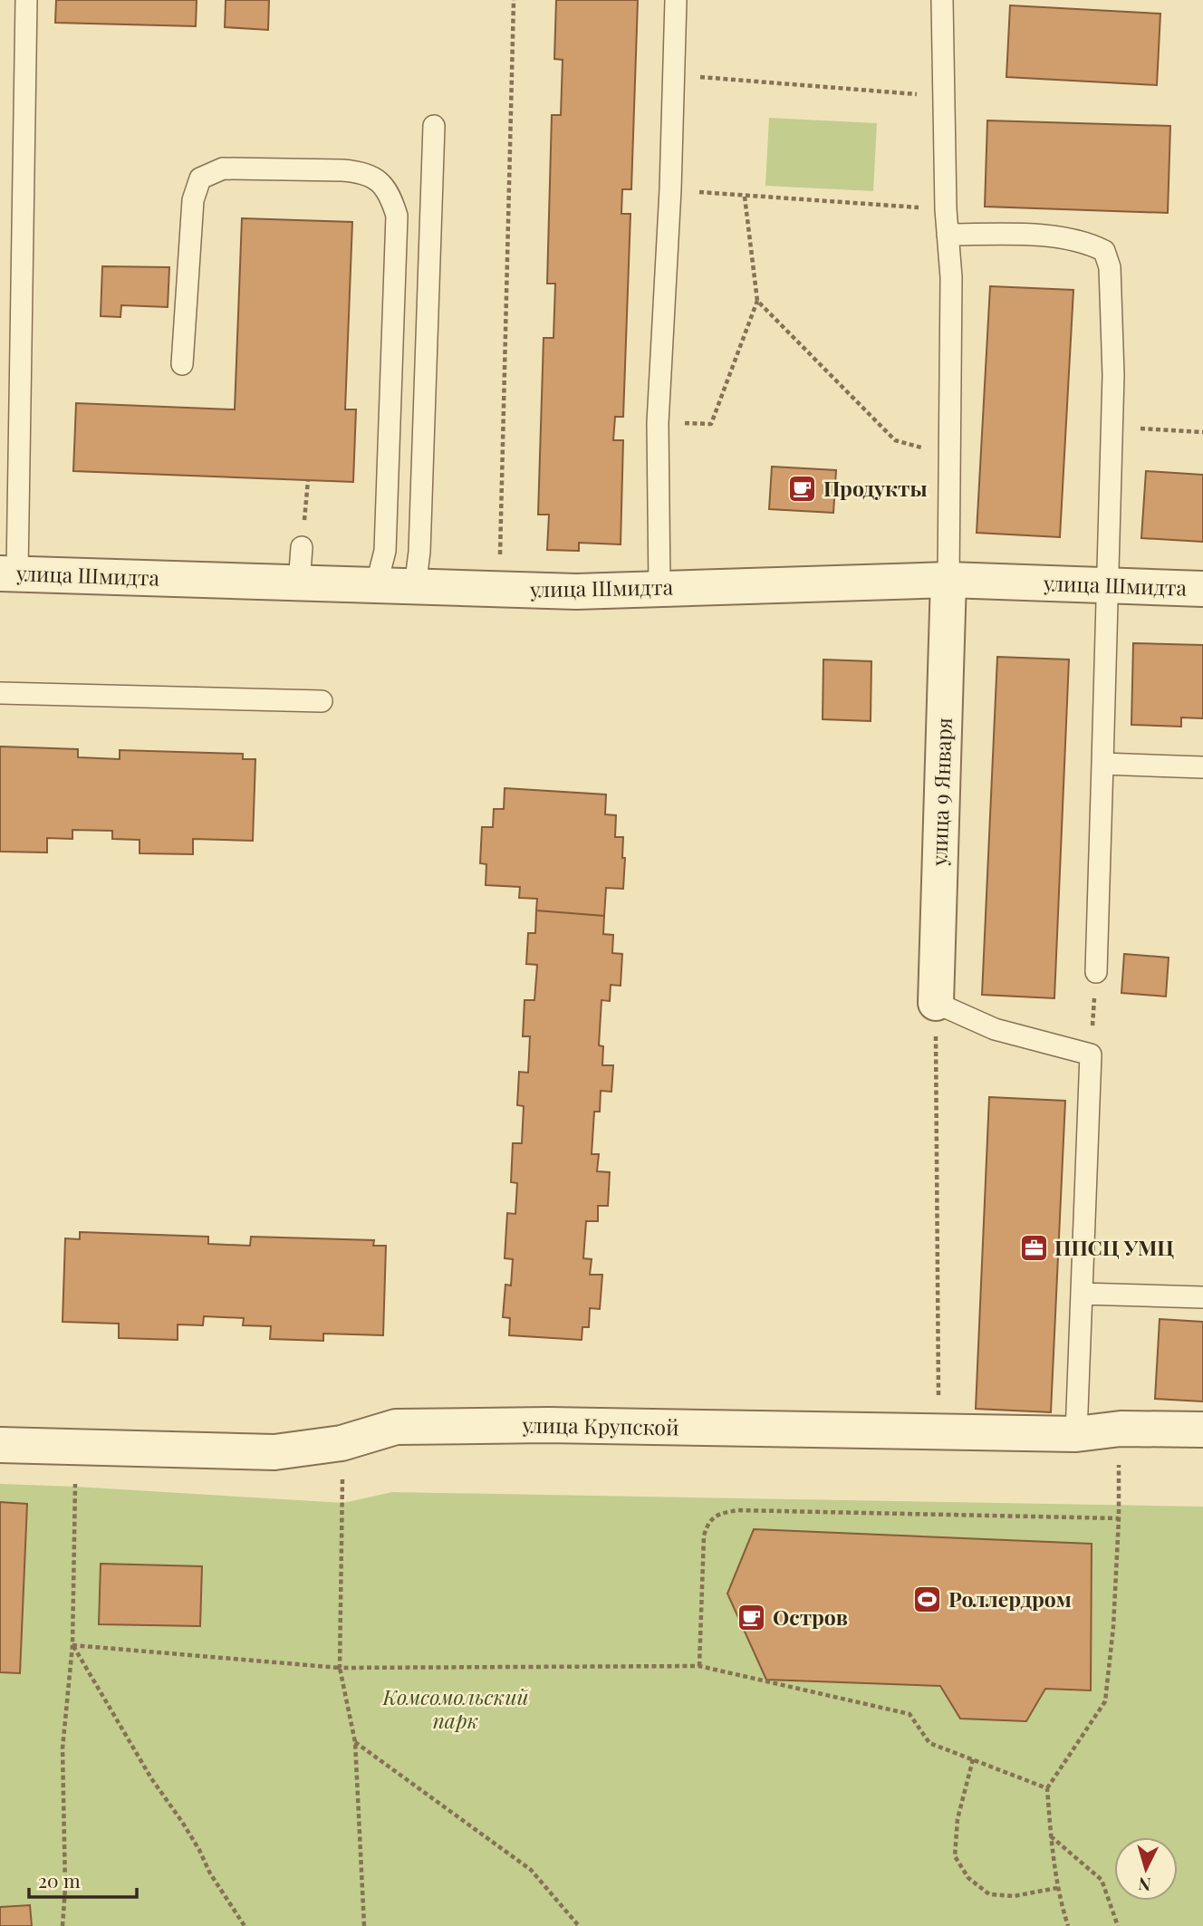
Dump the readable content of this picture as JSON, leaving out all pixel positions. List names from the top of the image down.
{
  "streets": {
    "street": ["улица Шмидта", "улица 9 Января", "улица Крупской"]
  },
  "crossings": [
    ["улица Шмидта", "улица 9 Января"]
  ],
  "parks": ["Комсомольский парк"],
  "places": {
    "cafe": ["Продукты", "Остров"],
    "office": ["ППСЦ УМЦ"],
    "sports": ["Роллердром"]
  },
  "scale_bar": "20 m",
  "north": "bottom"
}
